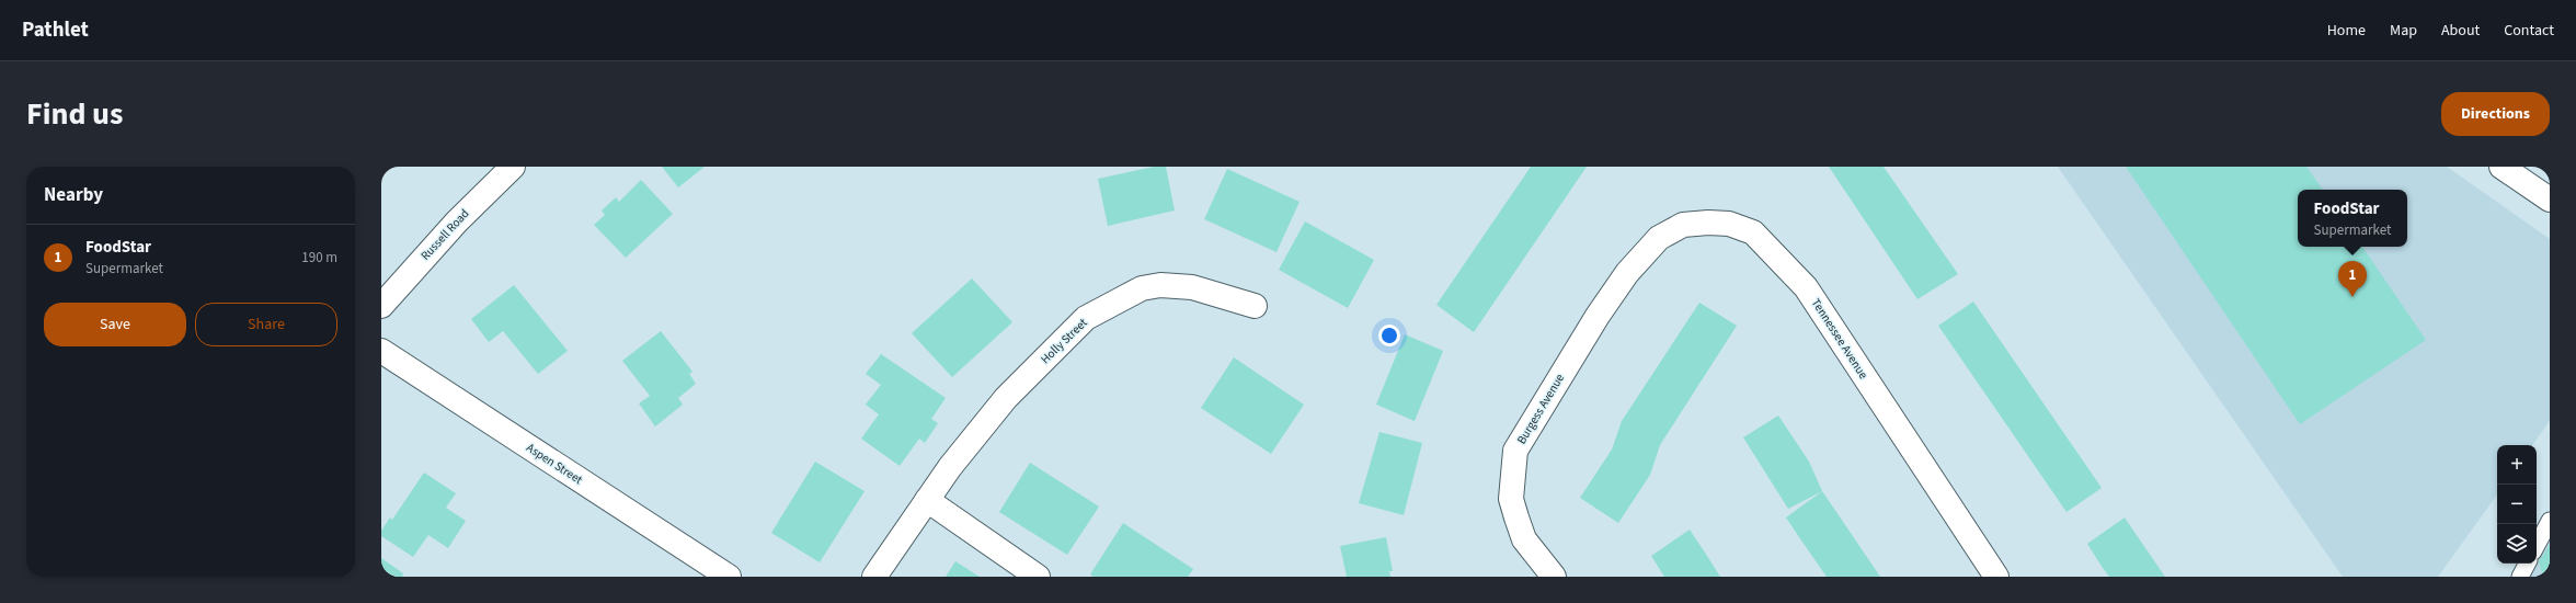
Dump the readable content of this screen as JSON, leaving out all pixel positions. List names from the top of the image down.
{
  "streets": {
    "street": [
      "Russell Road",
      "Tennessee Avenue",
      "Holly Street",
      "Burgess Avenue",
      "Aspen Street"
    ]
  },
  "crossings": [
    ["Tennessee Avenue", "Burgess Avenue"]
  ],
  "page": {
    "header": "Pathlet",
    "nav": [
      "Home",
      "Map",
      "About",
      "Contact"
    ],
    "title": "Find us",
    "buttons": [
      "Directions",
      ["Save", "Share"]
    ],
    "heading": "Nearby",
    "popup": ["FoodStar", "Supermarket"],
    "list": [
      {
        "mark": "1",
        "name": "FoodStar",
        "note": "Supermarket",
        "value": "190 m"
      }
    ],
    "pins": "1",
    "map_buttons": ["+", "−"]
  }
}
